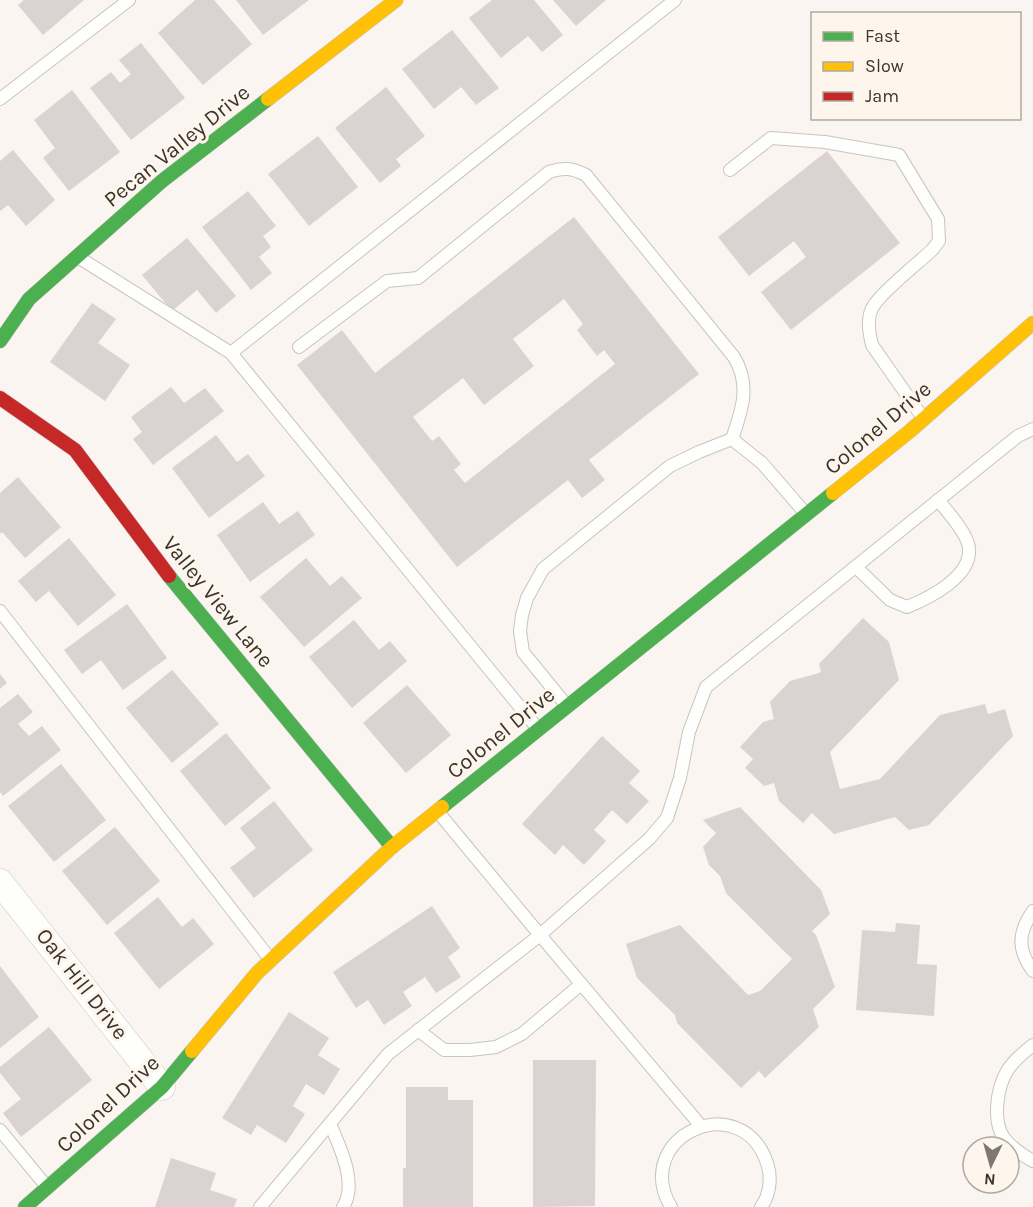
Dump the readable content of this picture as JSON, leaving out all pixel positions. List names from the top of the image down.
{
  "streets": {
    "street": [
      "Pecan Valley Drive",
      "Colonel Drive",
      "Valley View Lane",
      "Oak Hill Drive"
    ]
  },
  "crossings": [
    ["Colonel Drive", "Valley View Lane"],
    ["Colonel Drive", "Oak Hill Drive"]
  ],
  "legend": ["Fast", "Slow", "Jam"],
  "north": "bottom"
}
